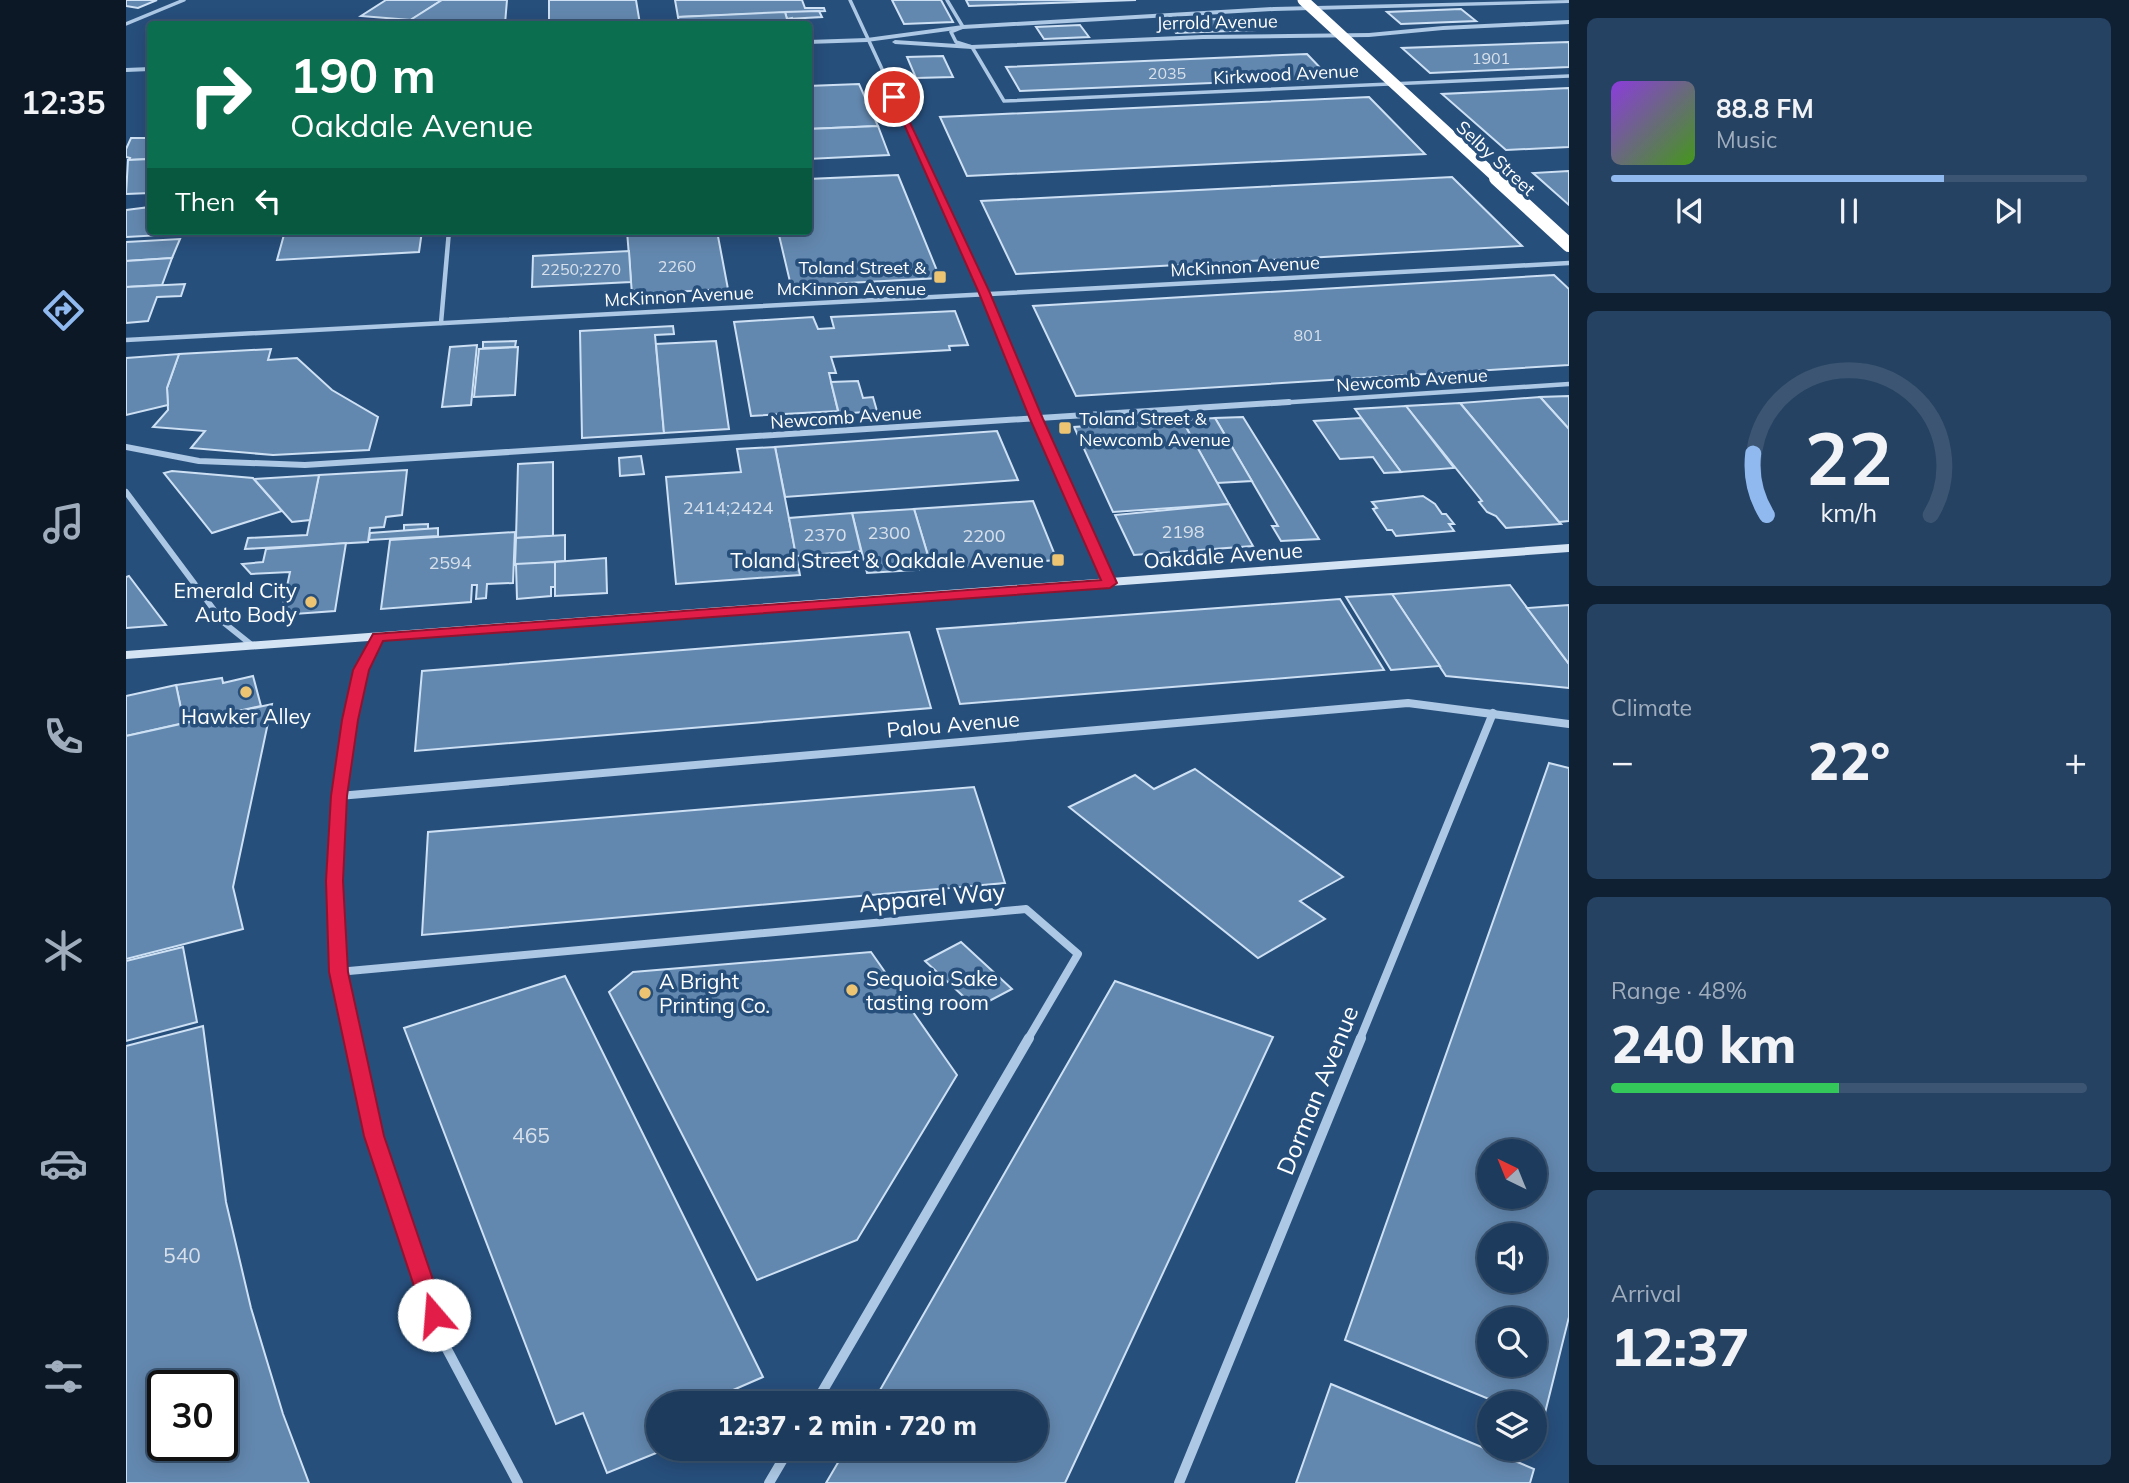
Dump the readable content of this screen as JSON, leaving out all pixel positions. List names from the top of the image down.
{
  "streets": {
    "main road": ["Oakdale Avenue"],
    "street": [
      "Jerrold Avenue",
      "Kirkwood Avenue",
      "Selby Street",
      "McKinnon Avenue",
      "Newcomb Avenue",
      "Palou Avenue",
      "Apparel Way",
      "Dorman Avenue"
    ]
  },
  "crossings": [
    ["Jerrold Avenue", "Kirkwood Avenue"],
    ["Palou Avenue", "Dorman Avenue"]
  ],
  "places": {
    "transit": ["Toland Street & McKinnon Avenue", "Toland Street & Newcomb Avenue", "Toland Street & Oakdale Avenue"],
    "other": [
      "Emerald City Auto Body",
      "Hawker Alley",
      "Sequoia Sake tasting room",
      "A Bright Printing Co."
    ]
  },
  "house_numbers": [
    "1901",
    "2035",
    "2260",
    "2250;2270",
    "801",
    "2414;2424",
    "2198",
    "2300",
    "2370",
    "2200",
    "2594",
    "465",
    "540"
  ],
  "north": "top left",
  "page": {
    "tabs": "12:35",
    "turn": ["190 m", "Oakdale Avenue"],
    "song": ["88.8 FM", "Music"],
    "then": "Then",
    "tile": [
      "Climate",
      ["Range · 48%", "240 km"],
      ["Arrival", "12:37"]
    ],
    "heat": ["−", "22°", "+"],
    "limit": "30",
    "trip": "12:37 · 2 min · 720 m",
    "gauge": ["22", "km/h"]
  }
}
